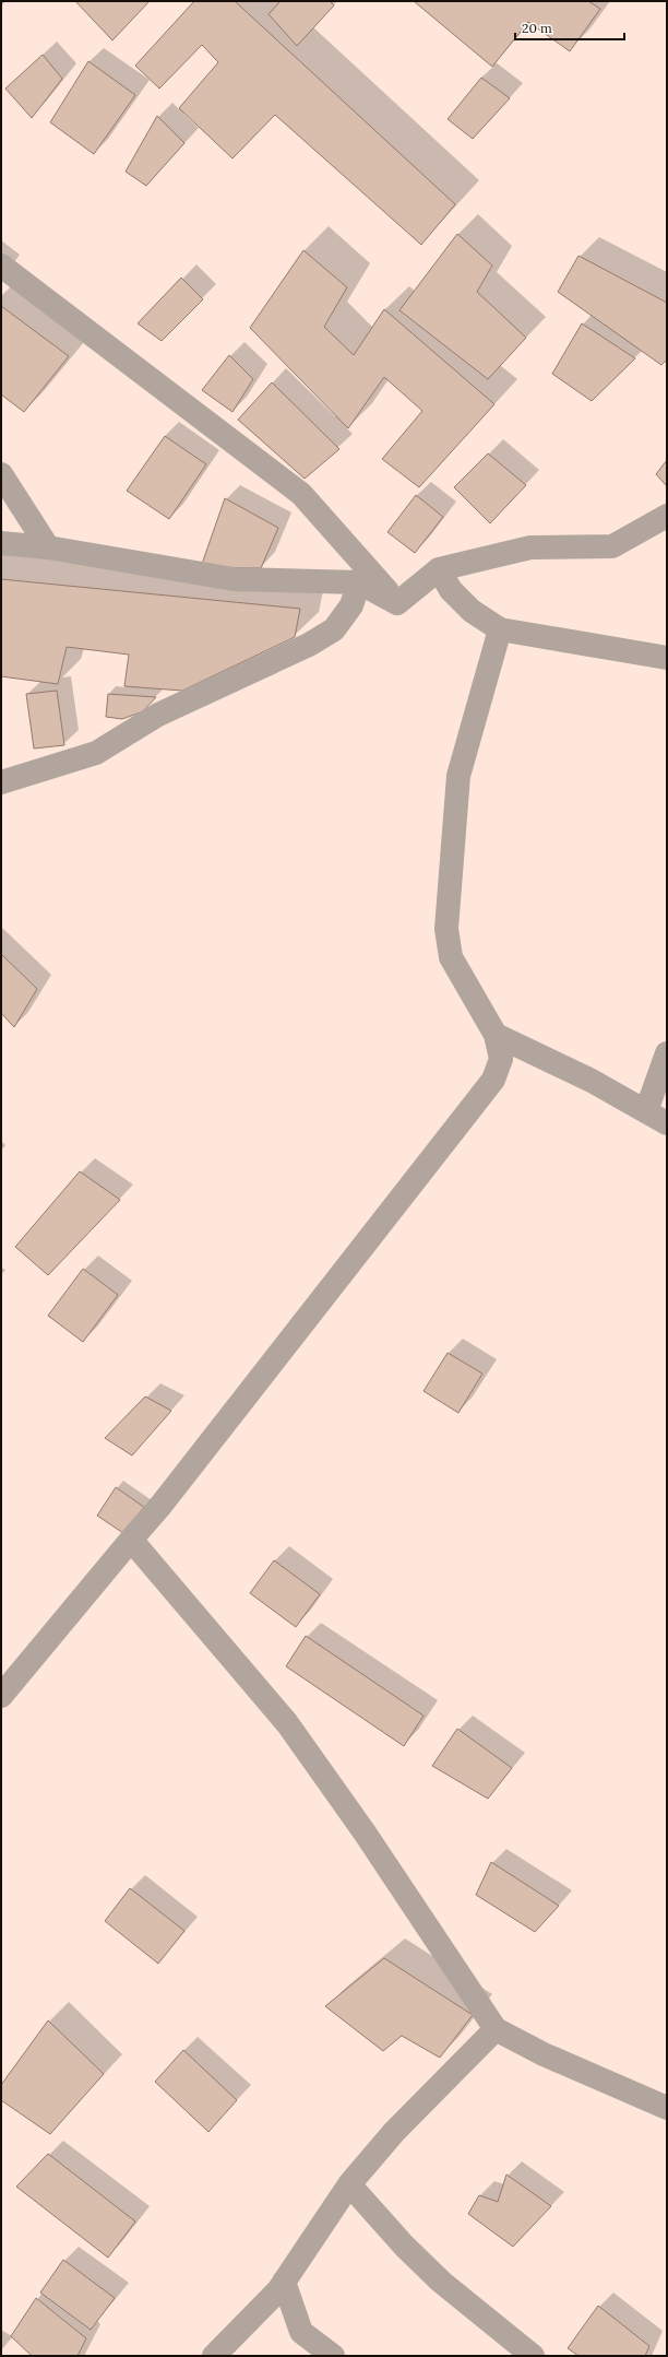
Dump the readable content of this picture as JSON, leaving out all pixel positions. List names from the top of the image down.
{
  "scale_bar": "20 m"
}
